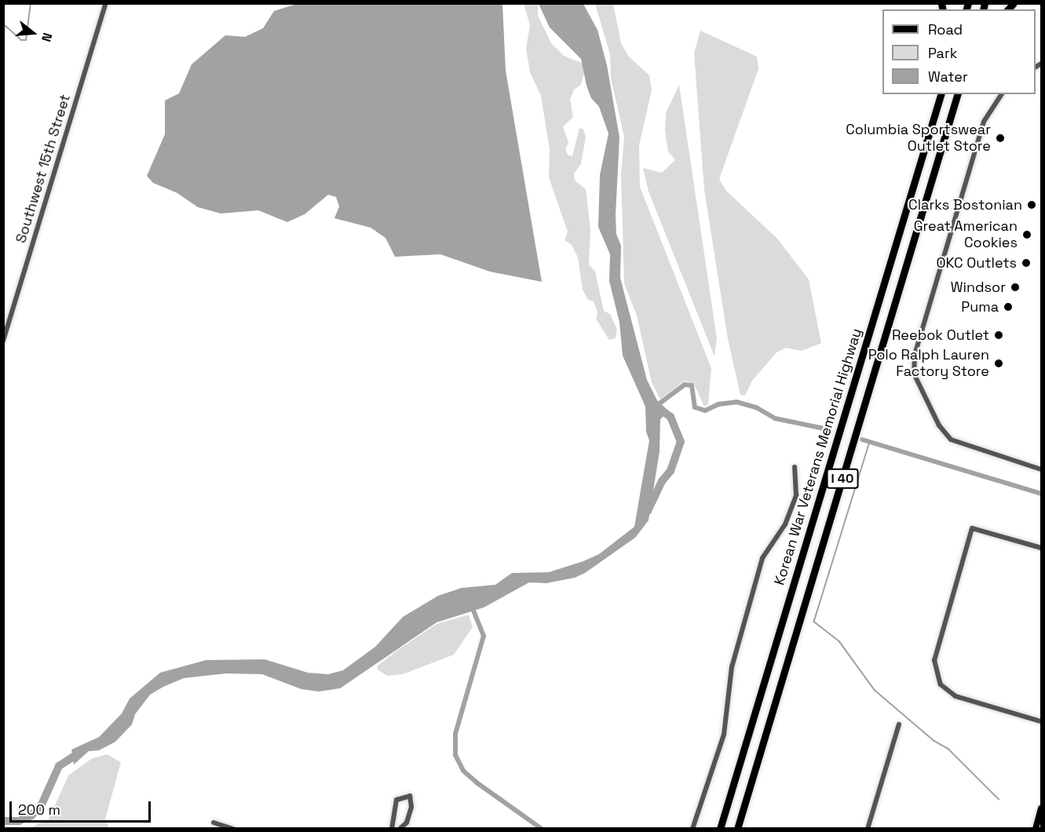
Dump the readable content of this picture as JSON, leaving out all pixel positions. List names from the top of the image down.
{
  "streets": {
    "highway": ["Korean War Veterans Memorial Highway", "I 40"],
    "street": ["Southwest 15th Street"]
  },
  "places": [
    "Columbia Sportswear Outlet Store",
    "Clarks Bostonian",
    "Great American Cookies",
    "OKC Outlets",
    "Windsor",
    "Puma",
    "Reebok Outlet",
    "Polo Ralph Lauren Factory Store"
  ],
  "legend": ["Road", "Park", "Water"],
  "scale_bar": "200 m",
  "north": "right"
}
